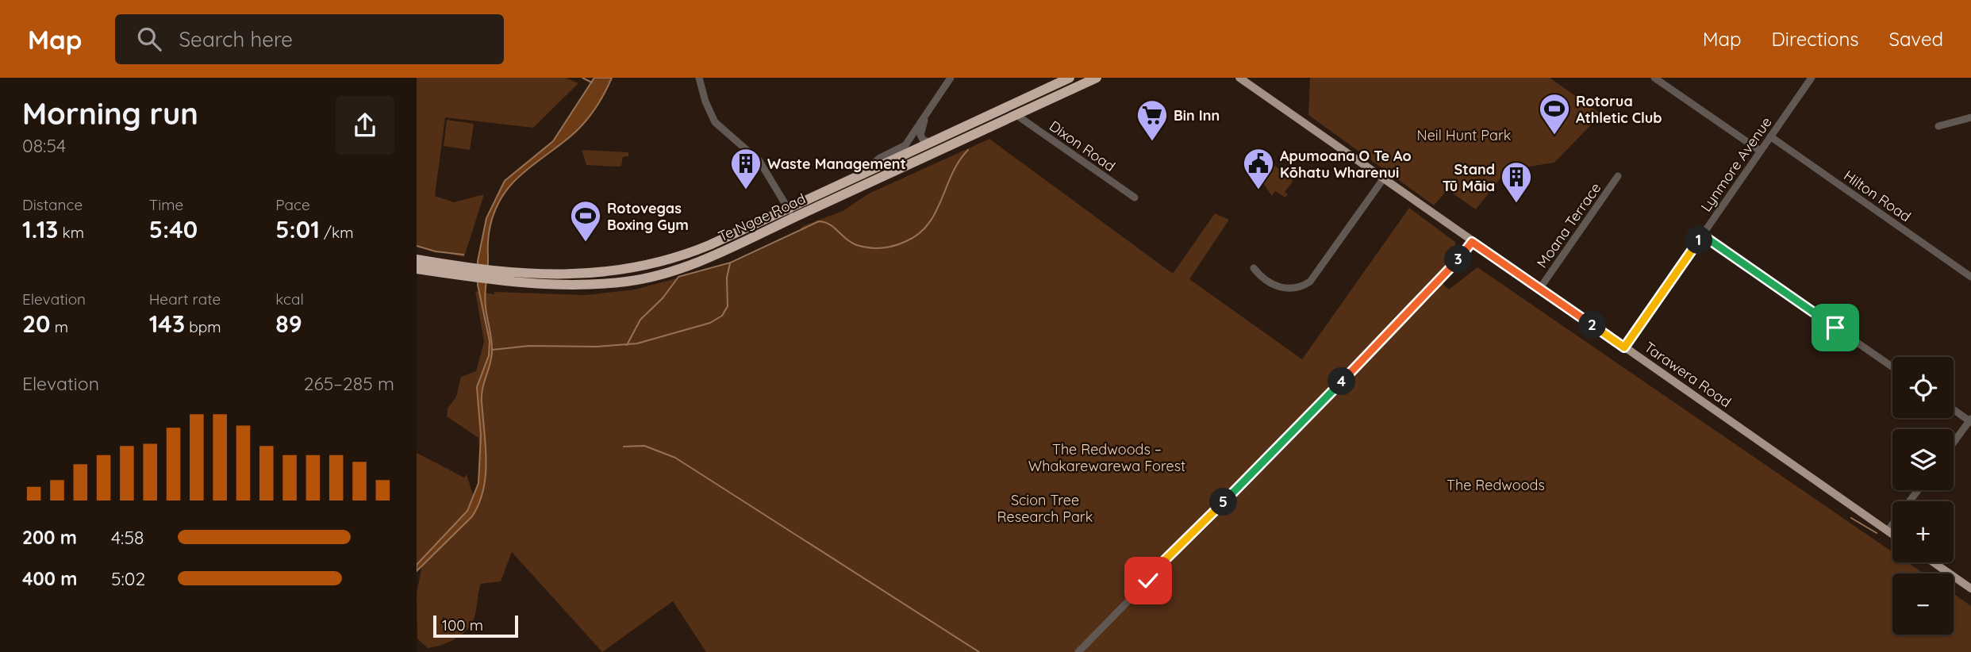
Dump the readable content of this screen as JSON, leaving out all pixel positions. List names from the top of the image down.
{
  "streets": {
    "highway": ["Te Ngae Road"],
    "main road": ["Tarawera Road"],
    "street": [
      "Dixon Road",
      "Lynmore Avenue",
      "Hilton Road",
      "Moana Terrace"
    ]
  },
  "crossings": [
    ["Dixon Road", "Te Ngae Road"],
    ["Lynmore Avenue", "Hilton Road"],
    ["Lynmore Avenue", "Tarawera Road"],
    ["Moana Terrace", "Tarawera Road"]
  ],
  "parks": [
    "Neil Hunt Park",
    "The Redwoods – Whakarewarewa Forest",
    "The Redwoods",
    "Scion Tree Research Park"
  ],
  "places": {
    "sports": ["Rotorua Athletic Club", "Rotovegas Boxing Gym"],
    "supermarket": ["Bin Inn"],
    "building": ["Waste Management", "Stand Tū Māia"],
    "public building": ["Apumoana O Te Ao Kōhatu Wharenui"]
  },
  "scale_bar": "100 m",
  "page": {
    "header": "Map",
    "search": "Search here",
    "nav": ["Map", "Directions", "Saved"],
    "heading": ["Morning run", "08:54"],
    "stats": [
      ["Distance", "1.13 km"],
      ["Time", "5:40"],
      ["Pace", "5:01 /km"],
      ["Elevation", "20 m"],
      ["Heart rate", "143 bpm"],
      ["kcal", "89"]
    ],
    "pins": [
      "1",
      "3",
      "2",
      "4",
      "5"
    ],
    "map_buttons": ["+", "−"],
    "chart": ["Elevation", "265–285 m"],
    "list": [
      {
        "name": "200 m",
        "note": "4:58"
      },
      {
        "name": "400 m",
        "note": "5:02"
      }
    ],
    "scale": "100 m"
  }
}
